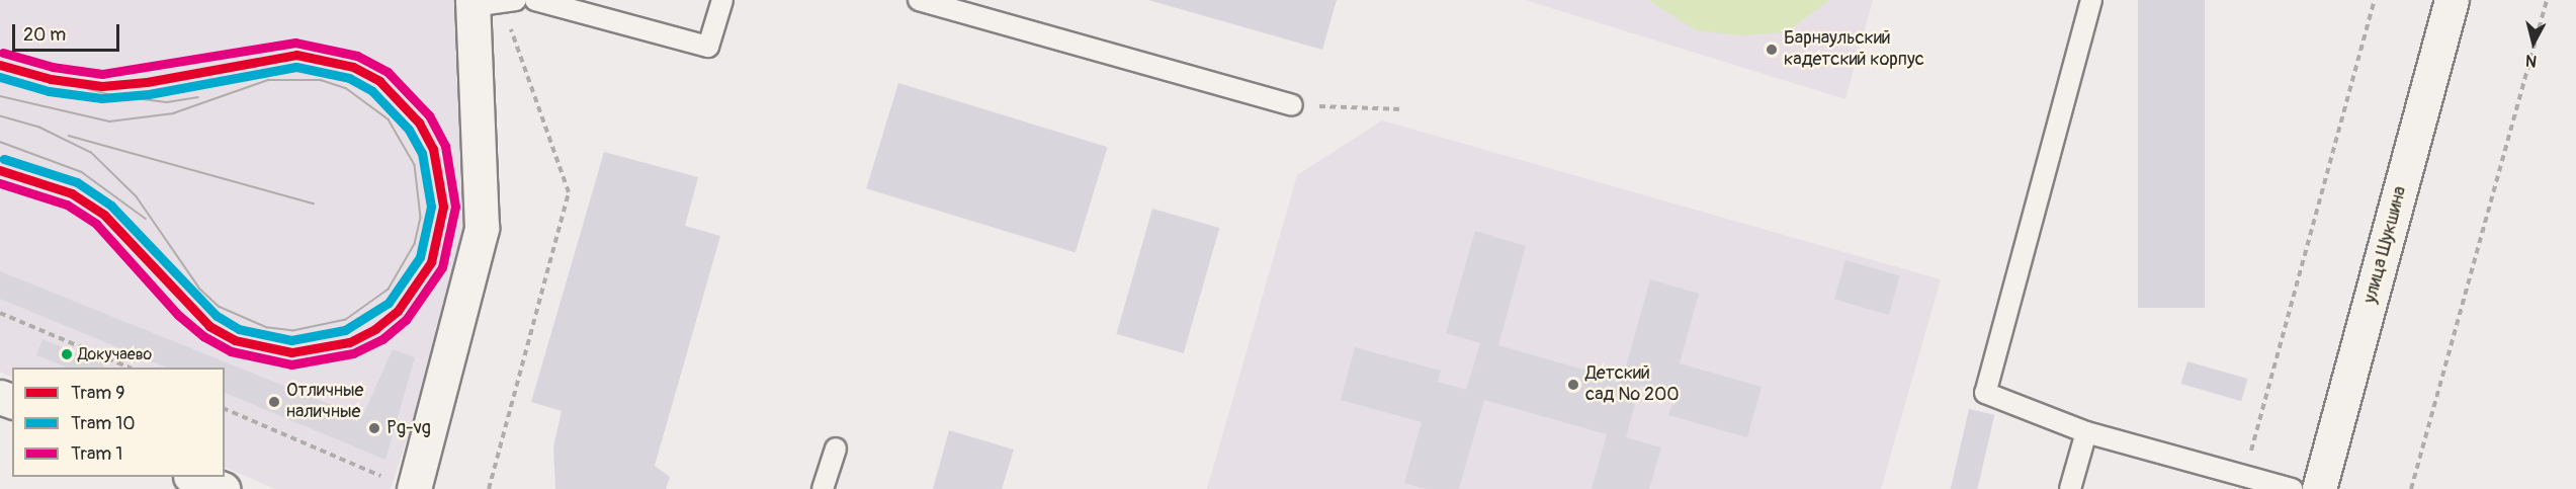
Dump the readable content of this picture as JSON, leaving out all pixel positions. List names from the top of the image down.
{
  "streets": {
    "street": ["улица Шукшина"]
  },
  "places": [
    "Барнаульский кадетский корпус",
    "Докучаево",
    "Детский сад № 200",
    "Отличные наличные",
    "Pg-vg"
  ],
  "lines": ["tram line 1", "tram line 9", "tram line 10"],
  "legend": ["Tram 9", "Tram 10", "Tram 1"],
  "scale_bar": "20 m",
  "north": "bottom"
}
